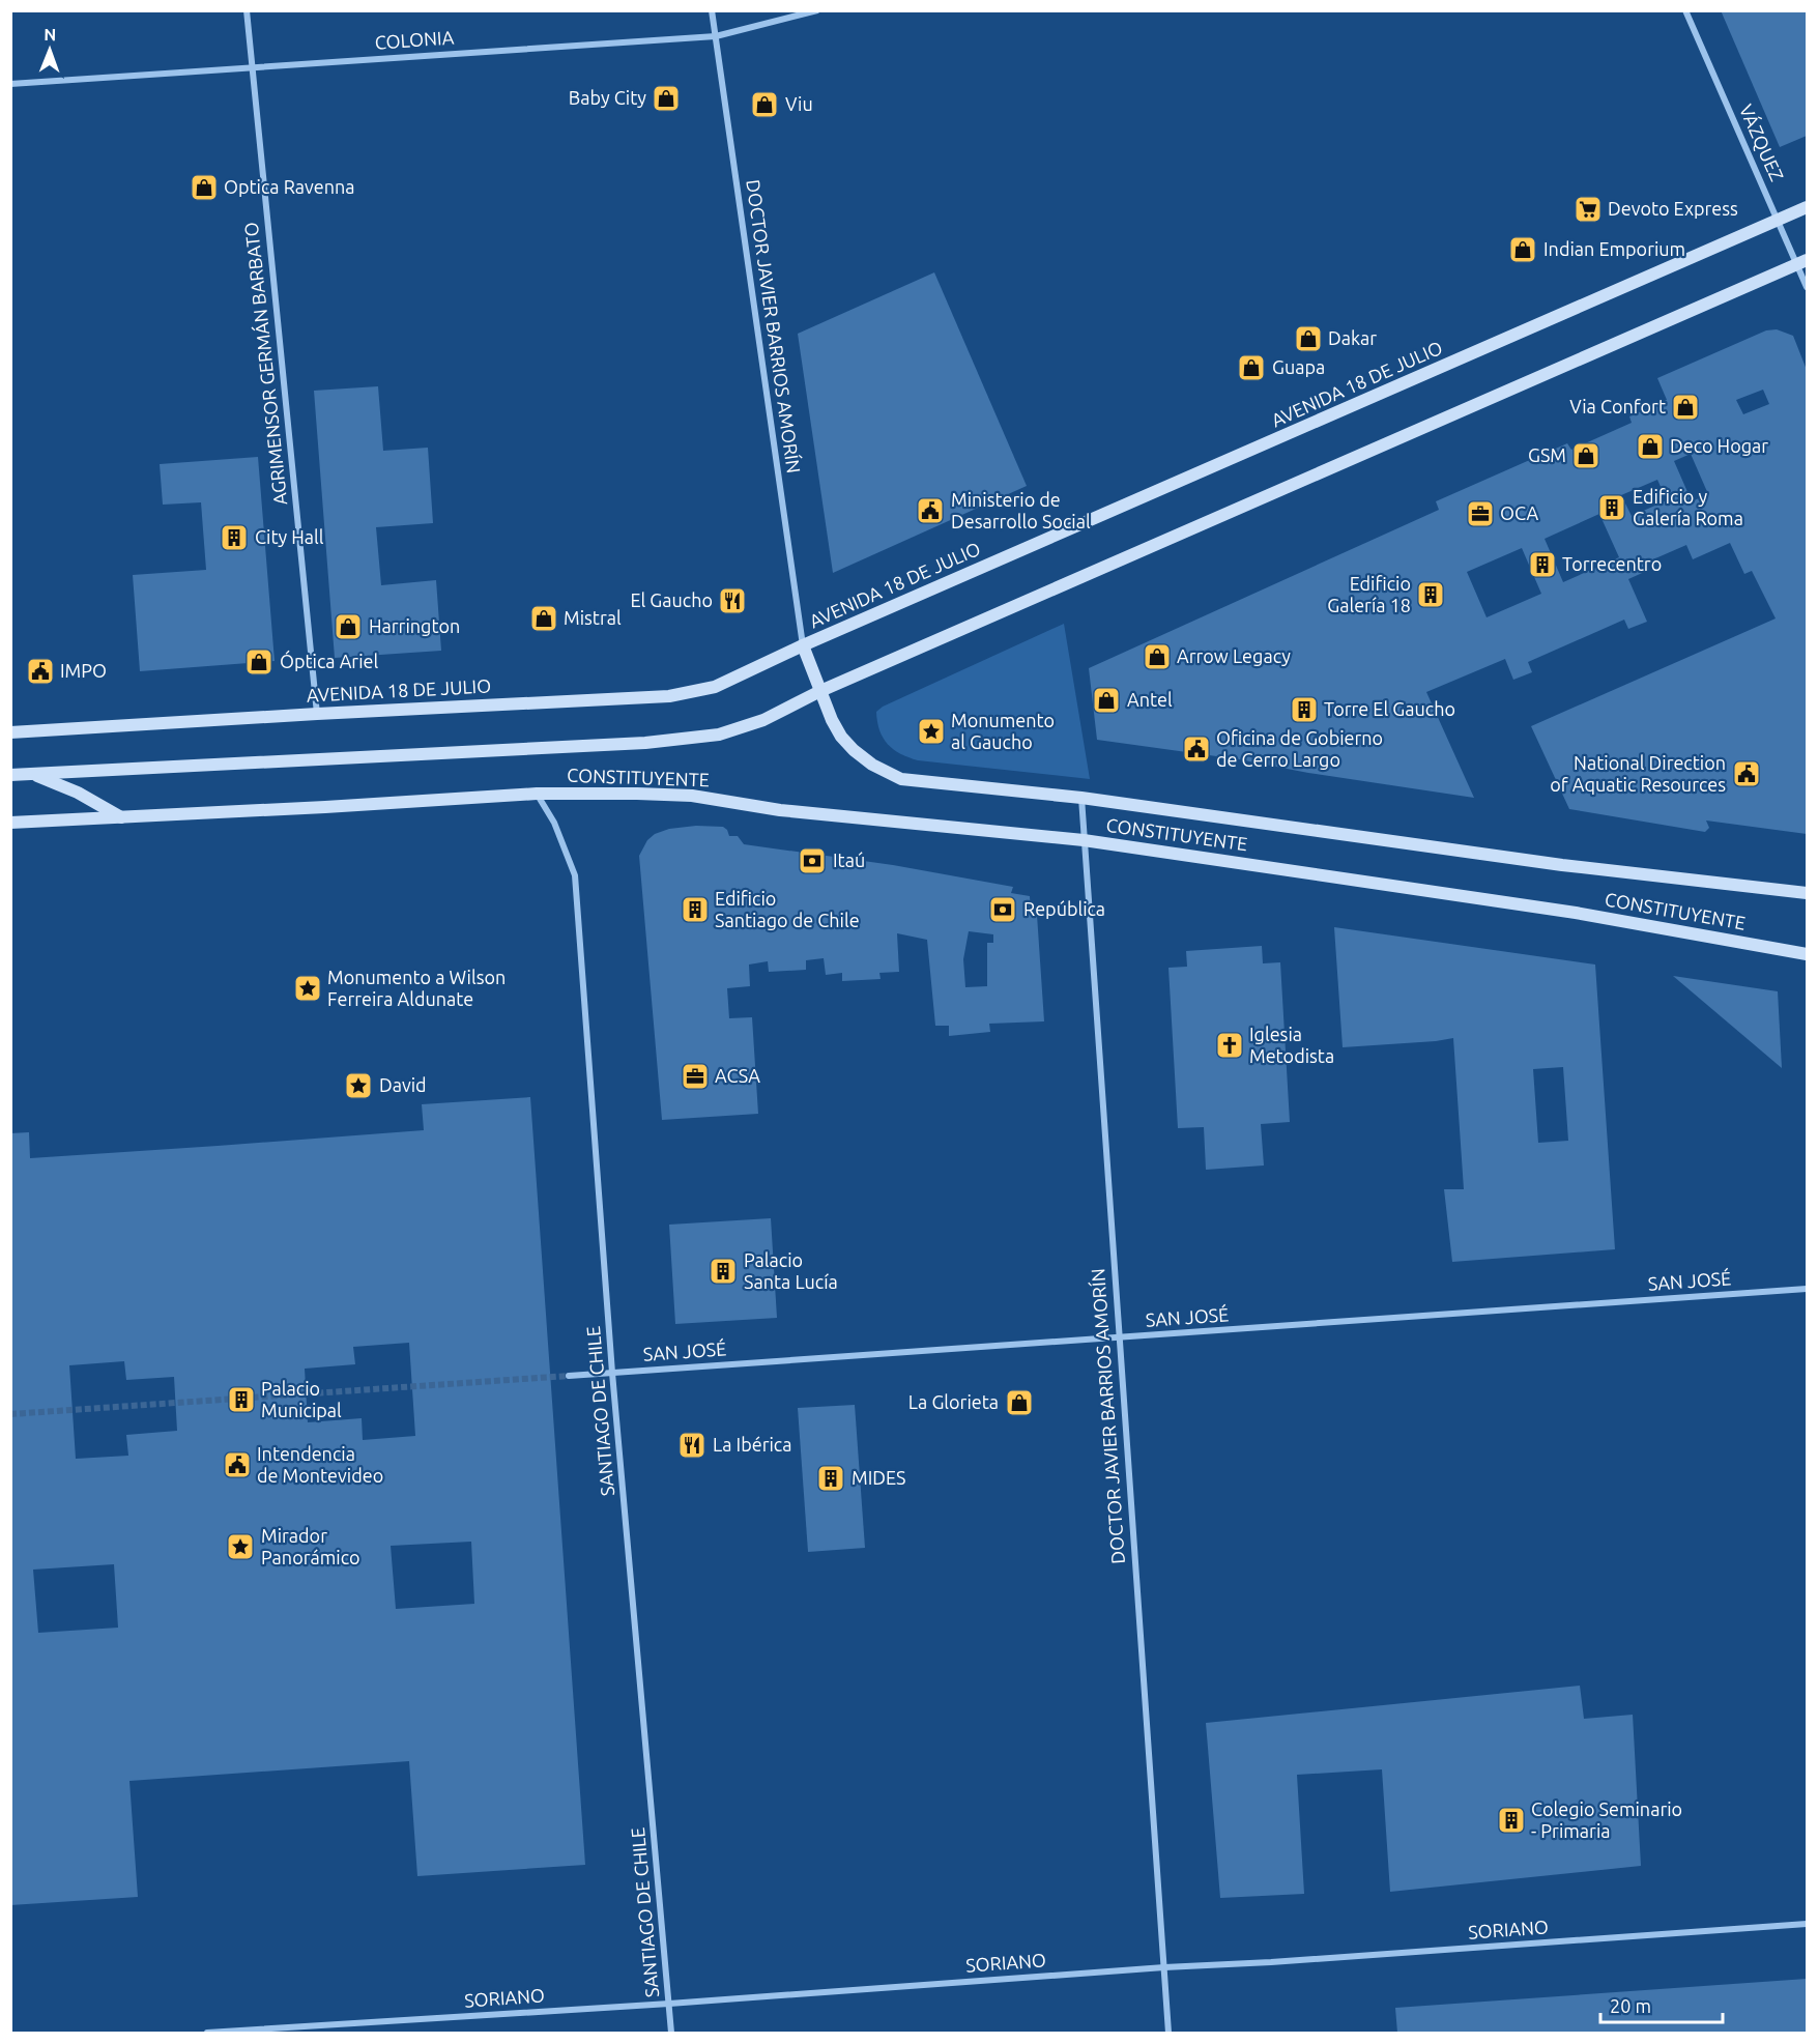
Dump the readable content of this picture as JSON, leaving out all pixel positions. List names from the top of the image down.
{
  "streets": {
    "main road": ["AVENIDA 18 DE JULIO", "CONSTITUYENTE"],
    "street": [
      "COLONIA",
      "VÁZQUEZ",
      "DOCTOR JAVIER BARRIOS AMORÍN",
      "AGRIMENSOR GERMÁN BARBATO",
      "SAN JOSÉ",
      "SANTIAGO DE CHILE",
      "SORIANO"
    ]
  },
  "crossings": [
    ["COLONIA", "DOCTOR JAVIER BARRIOS AMORÍN"],
    ["COLONIA", "AGRIMENSOR GERMÁN BARBATO"],
    ["VÁZQUEZ", "AVENIDA 18 DE JULIO"],
    ["DOCTOR JAVIER BARRIOS AMORÍN", "AVENIDA 18 DE JULIO"],
    ["DOCTOR JAVIER BARRIOS AMORÍN", "CONSTITUYENTE"],
    ["DOCTOR JAVIER BARRIOS AMORÍN", "SAN JOSÉ"],
    ["DOCTOR JAVIER BARRIOS AMORÍN", "SORIANO"],
    ["AGRIMENSOR GERMÁN BARBATO", "AVENIDA 18 DE JULIO"],
    ["AVENIDA 18 DE JULIO", "CONSTITUYENTE"],
    ["CONSTITUYENTE", "SANTIAGO DE CHILE"],
    ["SAN JOSÉ", "SANTIAGO DE CHILE"],
    ["SANTIAGO DE CHILE", "SORIANO"]
  ],
  "places": {
    "shop": [
      "Baby City",
      "Viu",
      "Optica Ravenna",
      "Indian Emporium",
      "Dakar",
      "Guapa",
      "Via Confort",
      "Deco Hogar",
      "GSM",
      "Mistral",
      "Harrington",
      "Arrow Legacy",
      "Óptica Ariel",
      "Antel",
      "La Glorieta"
    ],
    "supermarket": ["Devoto Express"],
    "building": [
      "Edificio y Galería Roma",
      "City Hall",
      "Torrecentro",
      "Edificio Galería 18",
      "Torre El Gaucho",
      "Edificio Santiago de Chile",
      "Palacio Santa Lucía",
      "Palacio Municipal",
      "MIDES",
      "Colegio Seminario - Primaria"
    ],
    "public building": [
      "Ministerio de Desarrollo Social",
      "IMPO",
      "Oficina de Gobierno de Cerro Largo",
      "National Direction of Aquatic Resources",
      "Intendencia de Montevideo"
    ],
    "office": ["OCA", "ACSA"],
    "restaurant": ["El Gaucho", "La Ibérica"],
    "place": [
      "Monumento al Gaucho",
      "Monumento a Wilson Ferreira Aldunate",
      "David",
      "Mirador Panorámico"
    ],
    "bank": ["Itaú", "República"],
    "church": ["Iglesia Metodista"]
  },
  "scale_bar": "20 m",
  "north": "top"
}
